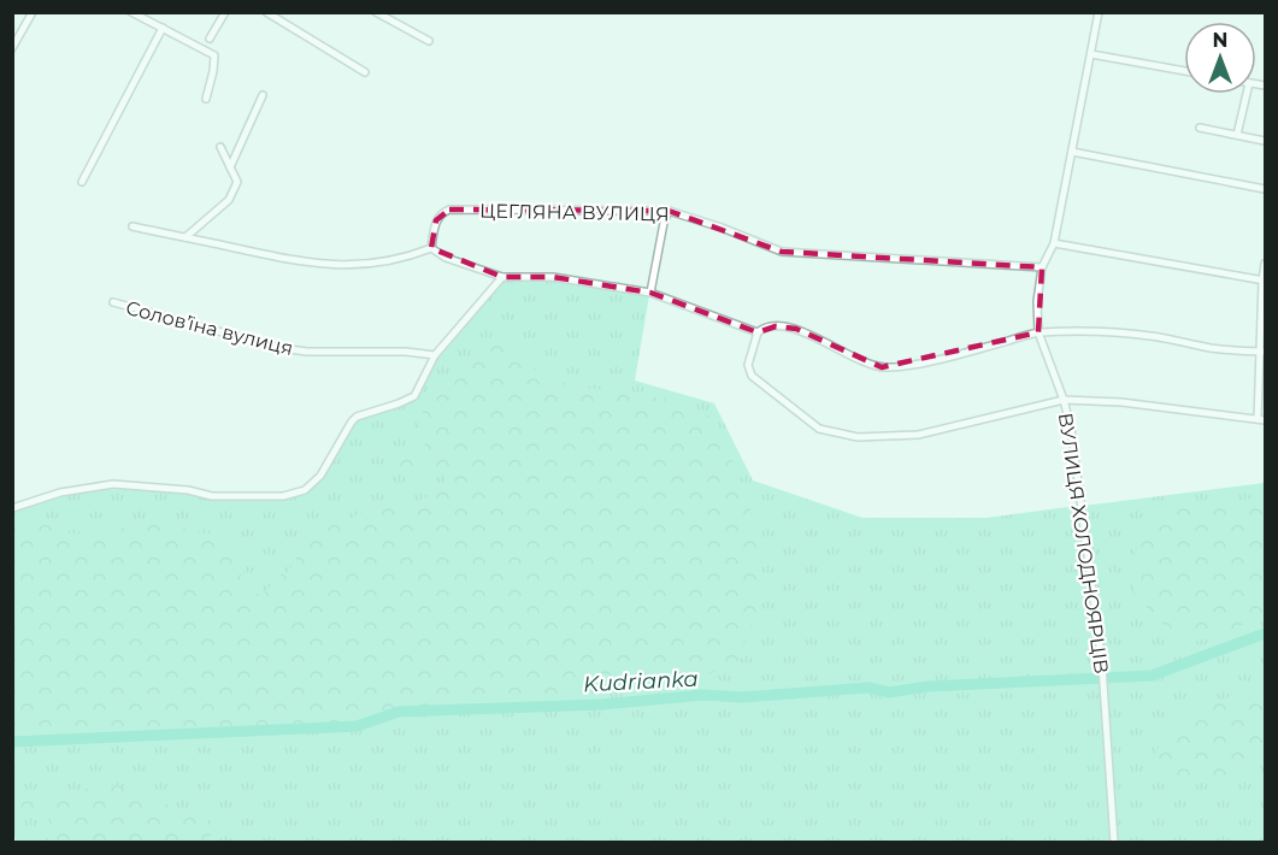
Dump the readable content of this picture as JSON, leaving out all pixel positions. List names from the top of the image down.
{
  "streets": {
    "street": ["ЦЕГЛЯНА ВУЛИЦЯ", "Соловʼїна вулиця", "ВУЛИЦЯ ХОЛОДНОЯРЦІВ"]
  },
  "crossings": [
    ["ЦЕГЛЯНА ВУЛИЦЯ", "ВУЛИЦЯ ХОЛОДНОЯРЦІВ"]
  ],
  "water": ["Kudrianka"],
  "north": "top"
}
